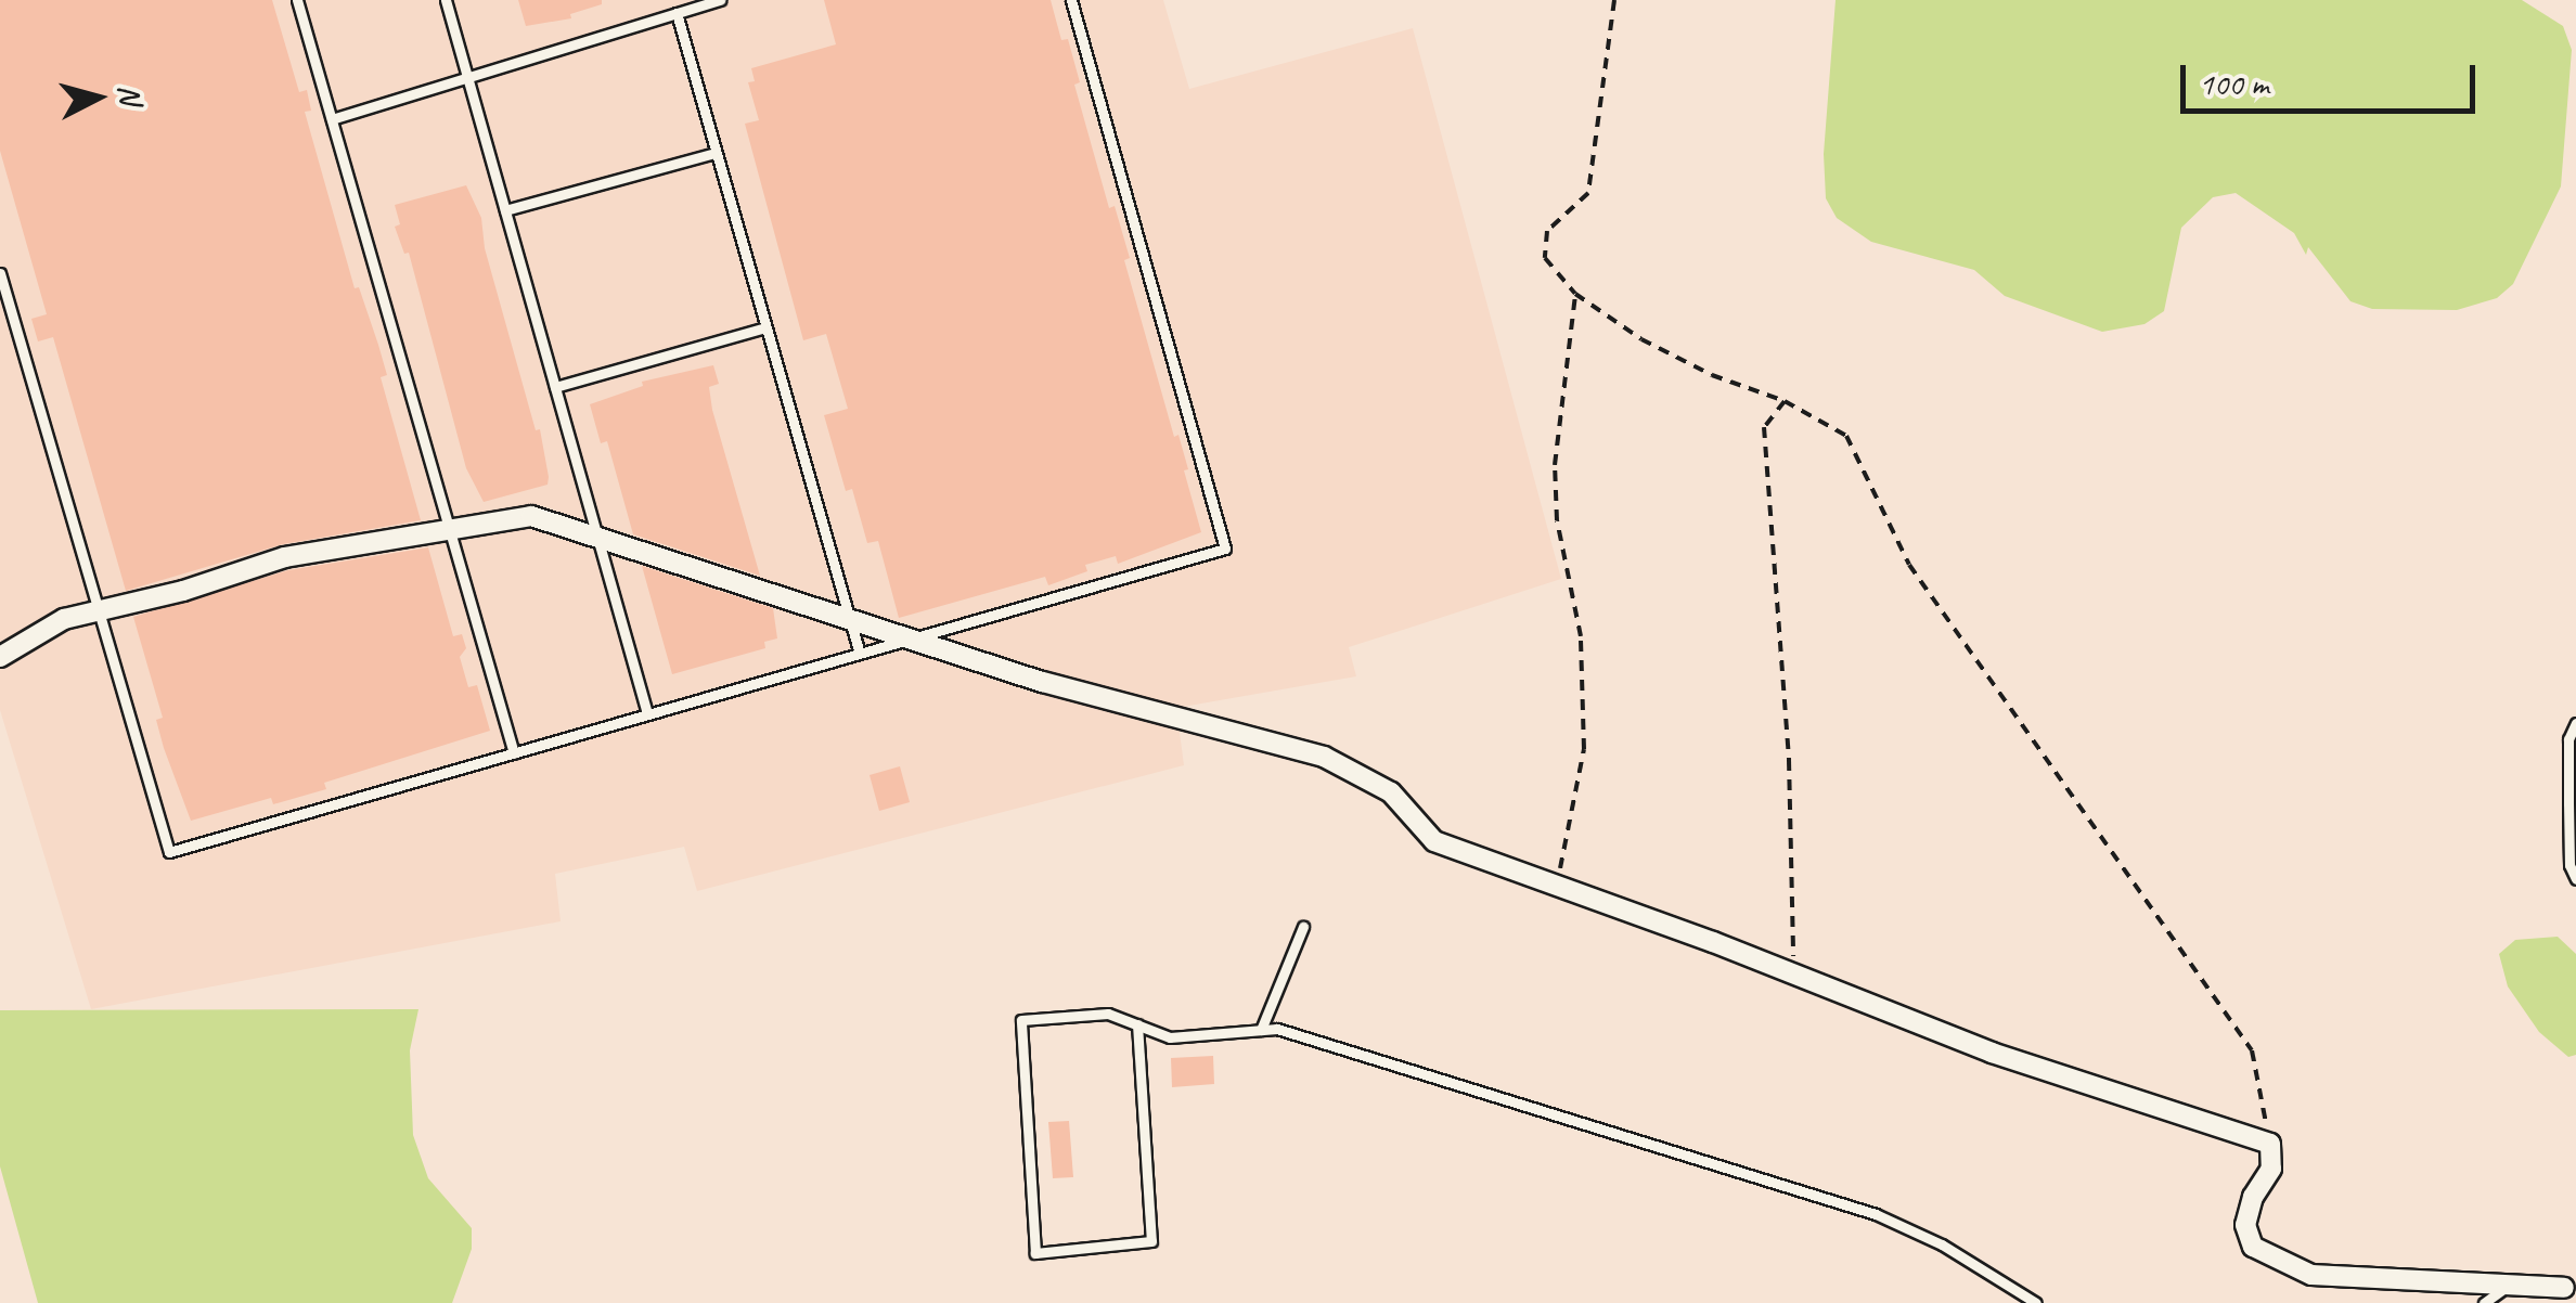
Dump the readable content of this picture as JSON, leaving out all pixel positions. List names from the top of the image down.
{
  "scale_bar": "100 m",
  "north": "right"
}
